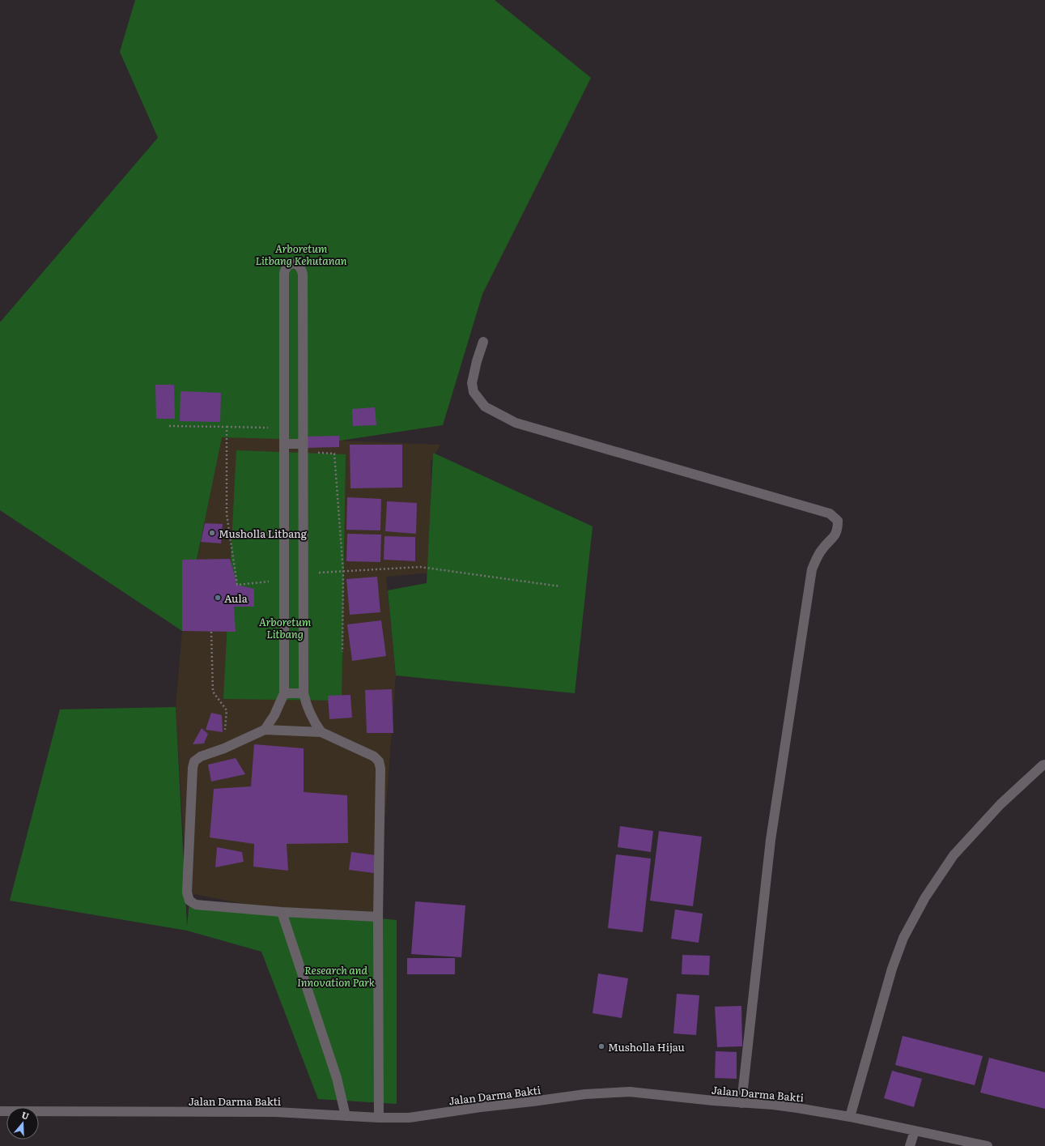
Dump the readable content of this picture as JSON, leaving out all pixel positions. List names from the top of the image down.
{
  "streets": {
    "street": ["Jalan Darma Bakti"]
  },
  "parks": ["Arboretum Litbang Kehutanan", "Arboretum Litbang", "Research and Innovation Park"],
  "places": ["Musholla Litbang", "Aula", "Musholla Hijau"],
  "north": "top"
}
